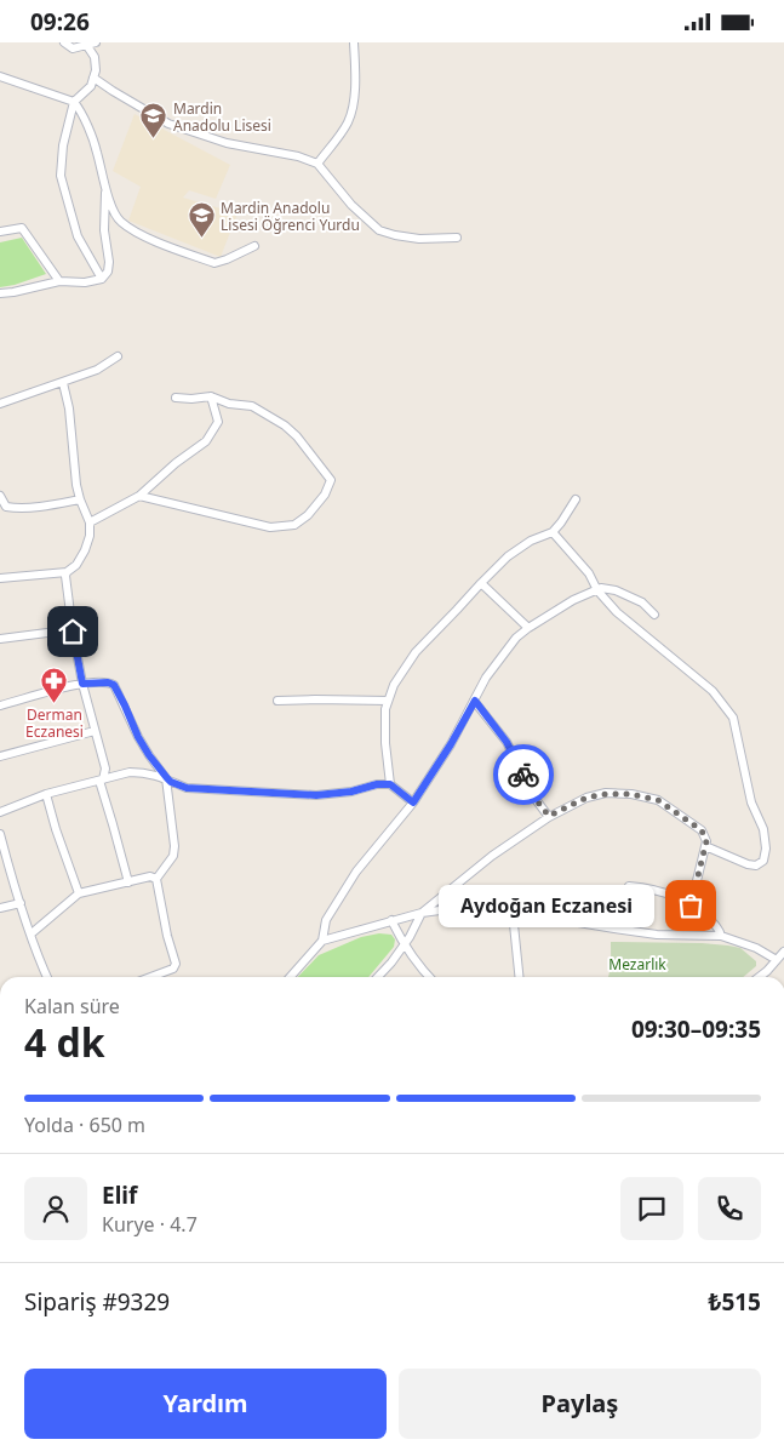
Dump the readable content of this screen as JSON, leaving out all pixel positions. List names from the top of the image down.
{
  "parks": ["Mezarlık"],
  "places": {
    "school or university": ["Mardin Anadolu Lisesi", "Mardin Anadolu Lisesi Öğrenci Yurdu"],
    "pharmacy": ["Derman Eczanesi"],
    "other": ["Aydoğan Eczanesi"]
  },
  "page": {
    "status": "09:26",
    "bubble": "Aydoğan Eczanesi",
    "heading": ["4 dk", "Kalan süre", "09:30–09:35"],
    "panel": [
      "Elif",
      "Kurye · 4.7",
      "Sipariş #9329",
      "₺515"
    ],
    "bar": "Yolda · 650 m",
    "buttons": ["Yardım", "Paylaş"]
  }
}
